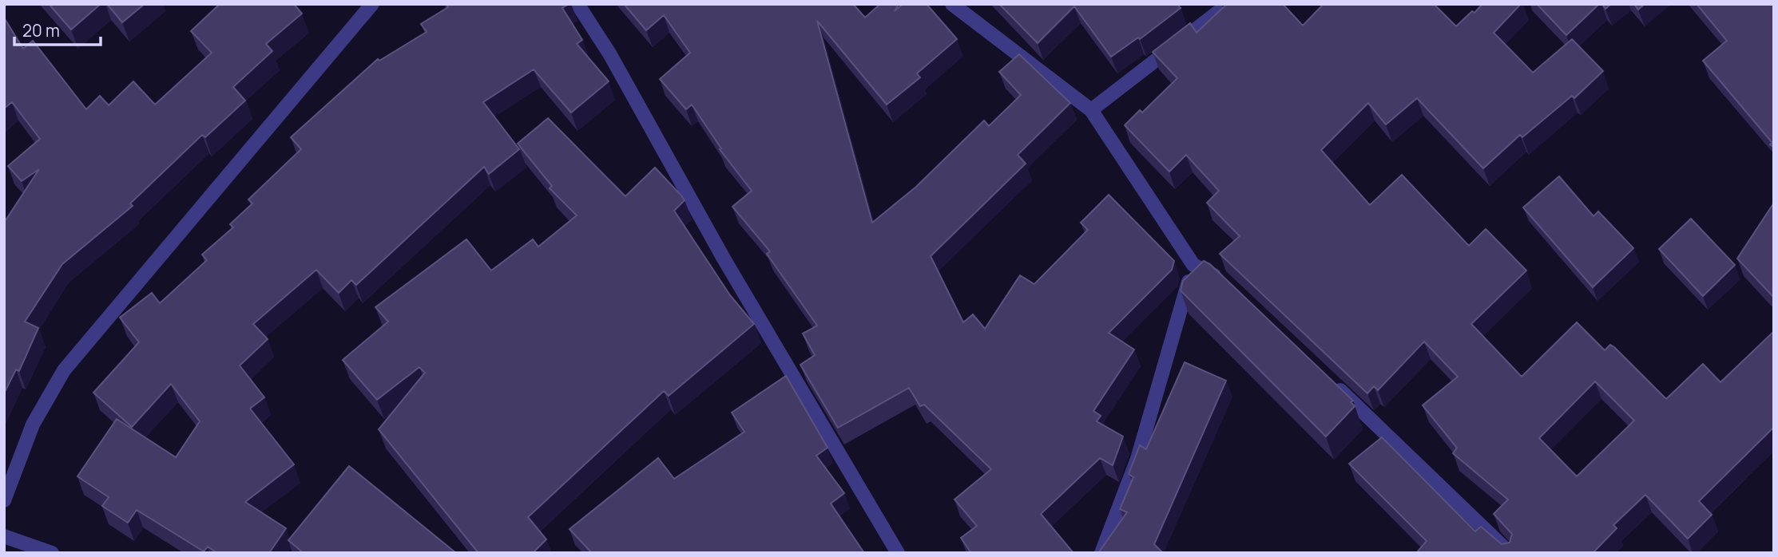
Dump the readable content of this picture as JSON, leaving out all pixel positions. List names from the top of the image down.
{
  "scale_bar": "20 m"
}
